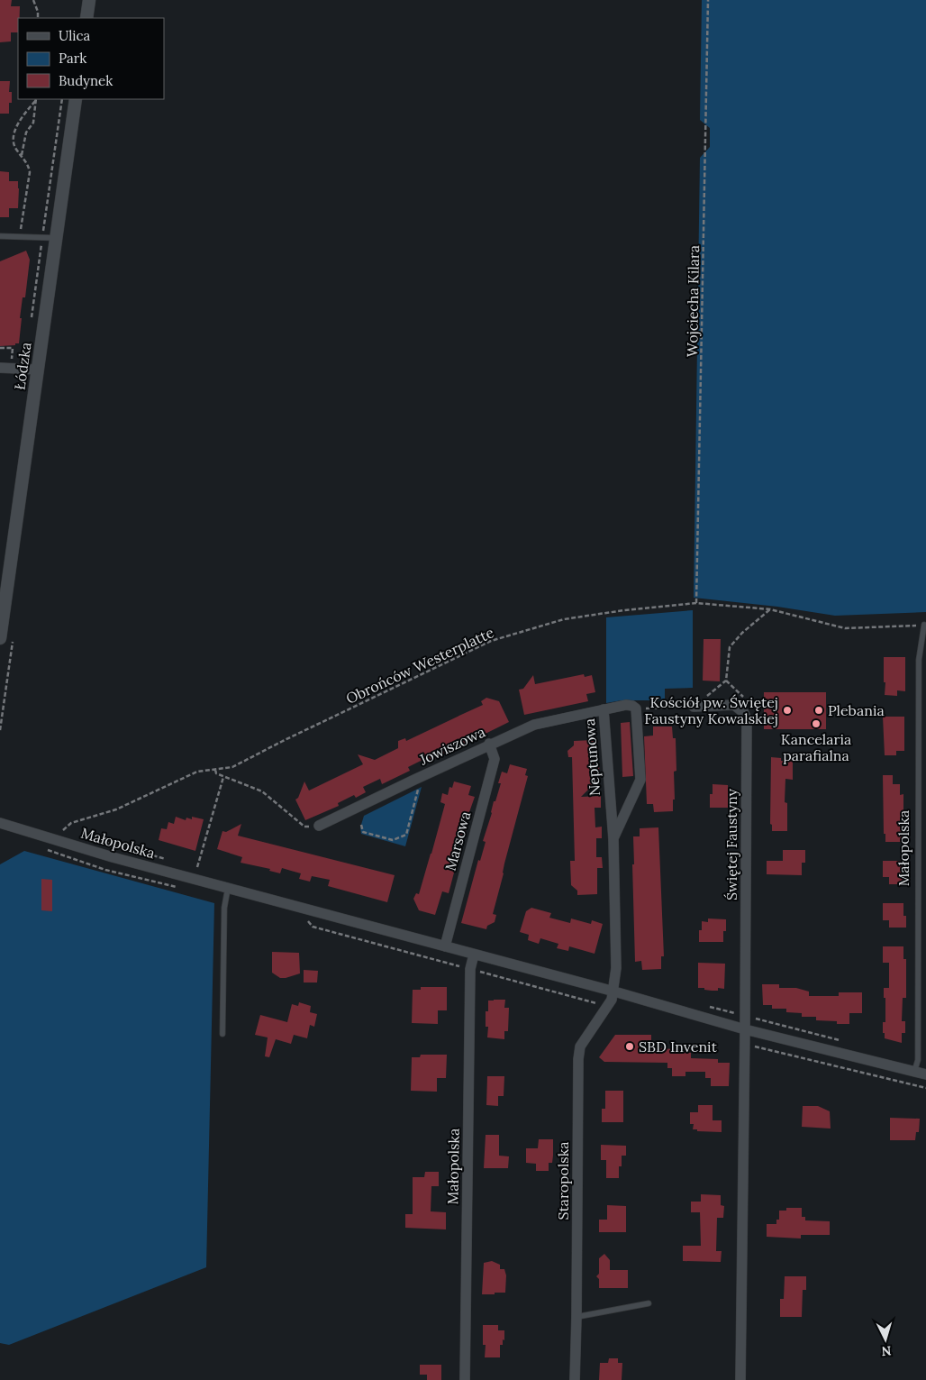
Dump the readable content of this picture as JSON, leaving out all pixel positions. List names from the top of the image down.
{
  "streets": {
    "street": [
      "Łódzka",
      "Jowiszowa",
      "Neptunowa",
      "Marsowa",
      "Małopolska",
      "Świętej Faustyny",
      "Staropolska"
    ],
    "path": ["Wojciecha Kilara", "Obrońców Westerplatte"]
  },
  "crossings": [
    ["Wojciecha Kilara", "Obrońców Westerplatte"],
    ["Obrońców Westerplatte", "Małopolska"],
    ["Jowiszowa", "Neptunowa"],
    ["Jowiszowa", "Marsowa"],
    ["Neptunowa", "Małopolska"],
    ["Neptunowa", "Staropolska"],
    ["Marsowa", "Małopolska"],
    ["Małopolska", "Świętej Faustyny"],
    ["Małopolska", "Staropolska"]
  ],
  "places": [
    "Kościół pw. Świętej Faustyny Kowalskiej",
    "Plebania",
    "Kancelaria parafialna",
    "SBD Invenit"
  ],
  "legend": ["Ulica", "Park", "Budynek"],
  "north": "bottom"
}
